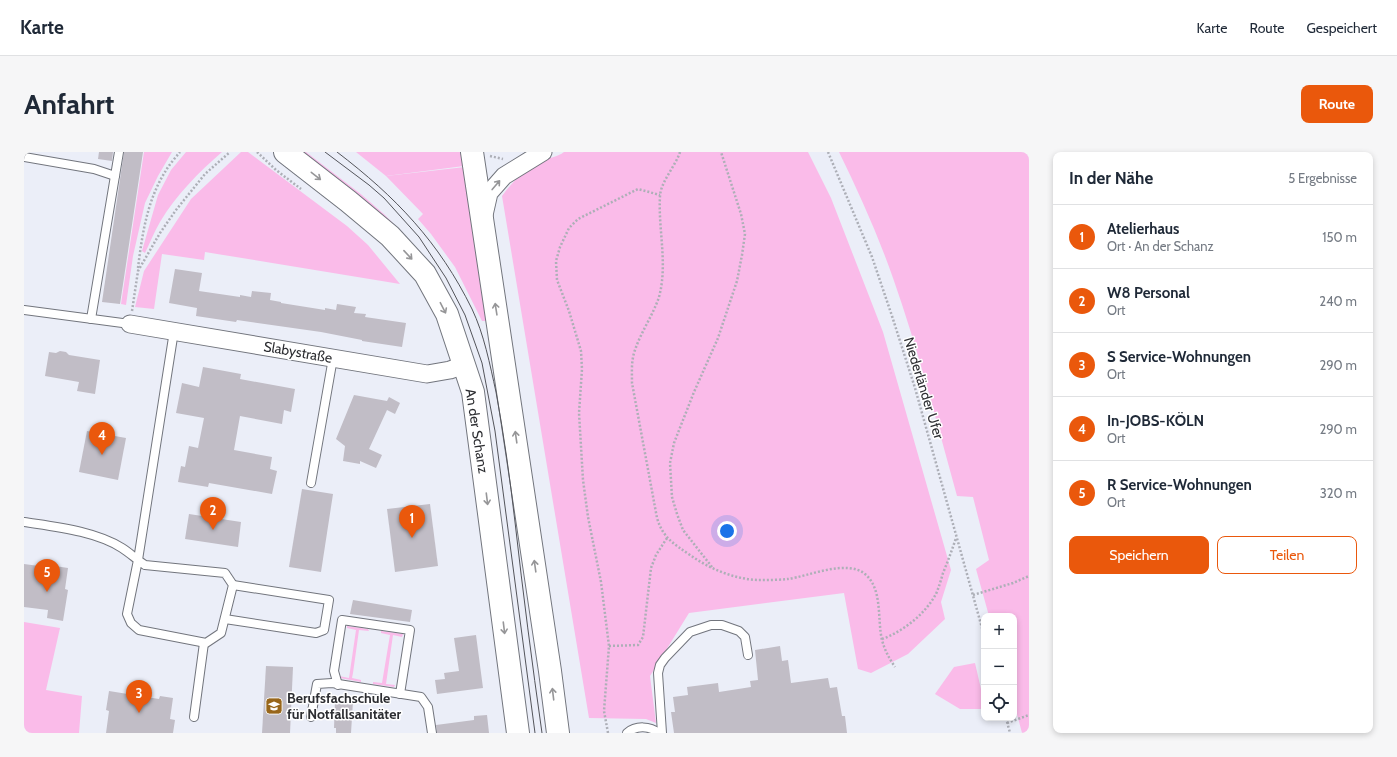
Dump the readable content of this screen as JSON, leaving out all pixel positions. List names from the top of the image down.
{
  "streets": {
    "main road": ["An der Schanz"],
    "street": ["Slabystraße"],
    "path": ["Niederländer Ufer"]
  },
  "crossings": [
    ["Slabystraße", "An der Schanz"]
  ],
  "places": {
    "school or university": ["Berufsfachschule für Notfallsanitäter"]
  },
  "page": {
    "header": "Karte",
    "nav": ["Karte", "Route", "Gespeichert"],
    "buttons": [
      "Route",
      ["Speichern", "Teilen"]
    ],
    "title": "Anfahrt",
    "heading": ["In der Nähe", "5 Ergebnisse"],
    "list": [
      {
        "mark": "1",
        "name": "Atelierhaus",
        "note": "Ort · An der Schanz",
        "value": "150 m"
      },
      {
        "mark": "2",
        "name": "W8 Personal",
        "note": "Ort",
        "value": "240 m"
      },
      {
        "mark": "3",
        "name": "S Service-Wohnungen",
        "note": "Ort",
        "value": "290 m"
      },
      {
        "mark": "4",
        "name": "In-JOBS-KÖLN",
        "note": "Ort",
        "value": "290 m"
      },
      {
        "mark": "5",
        "name": "R Service-Wohnungen",
        "note": "Ort",
        "value": "320 m"
      }
    ],
    "pins": [
      "4",
      "2",
      "1",
      "5",
      "3"
    ],
    "map_buttons": ["+", "−"]
  }
}
